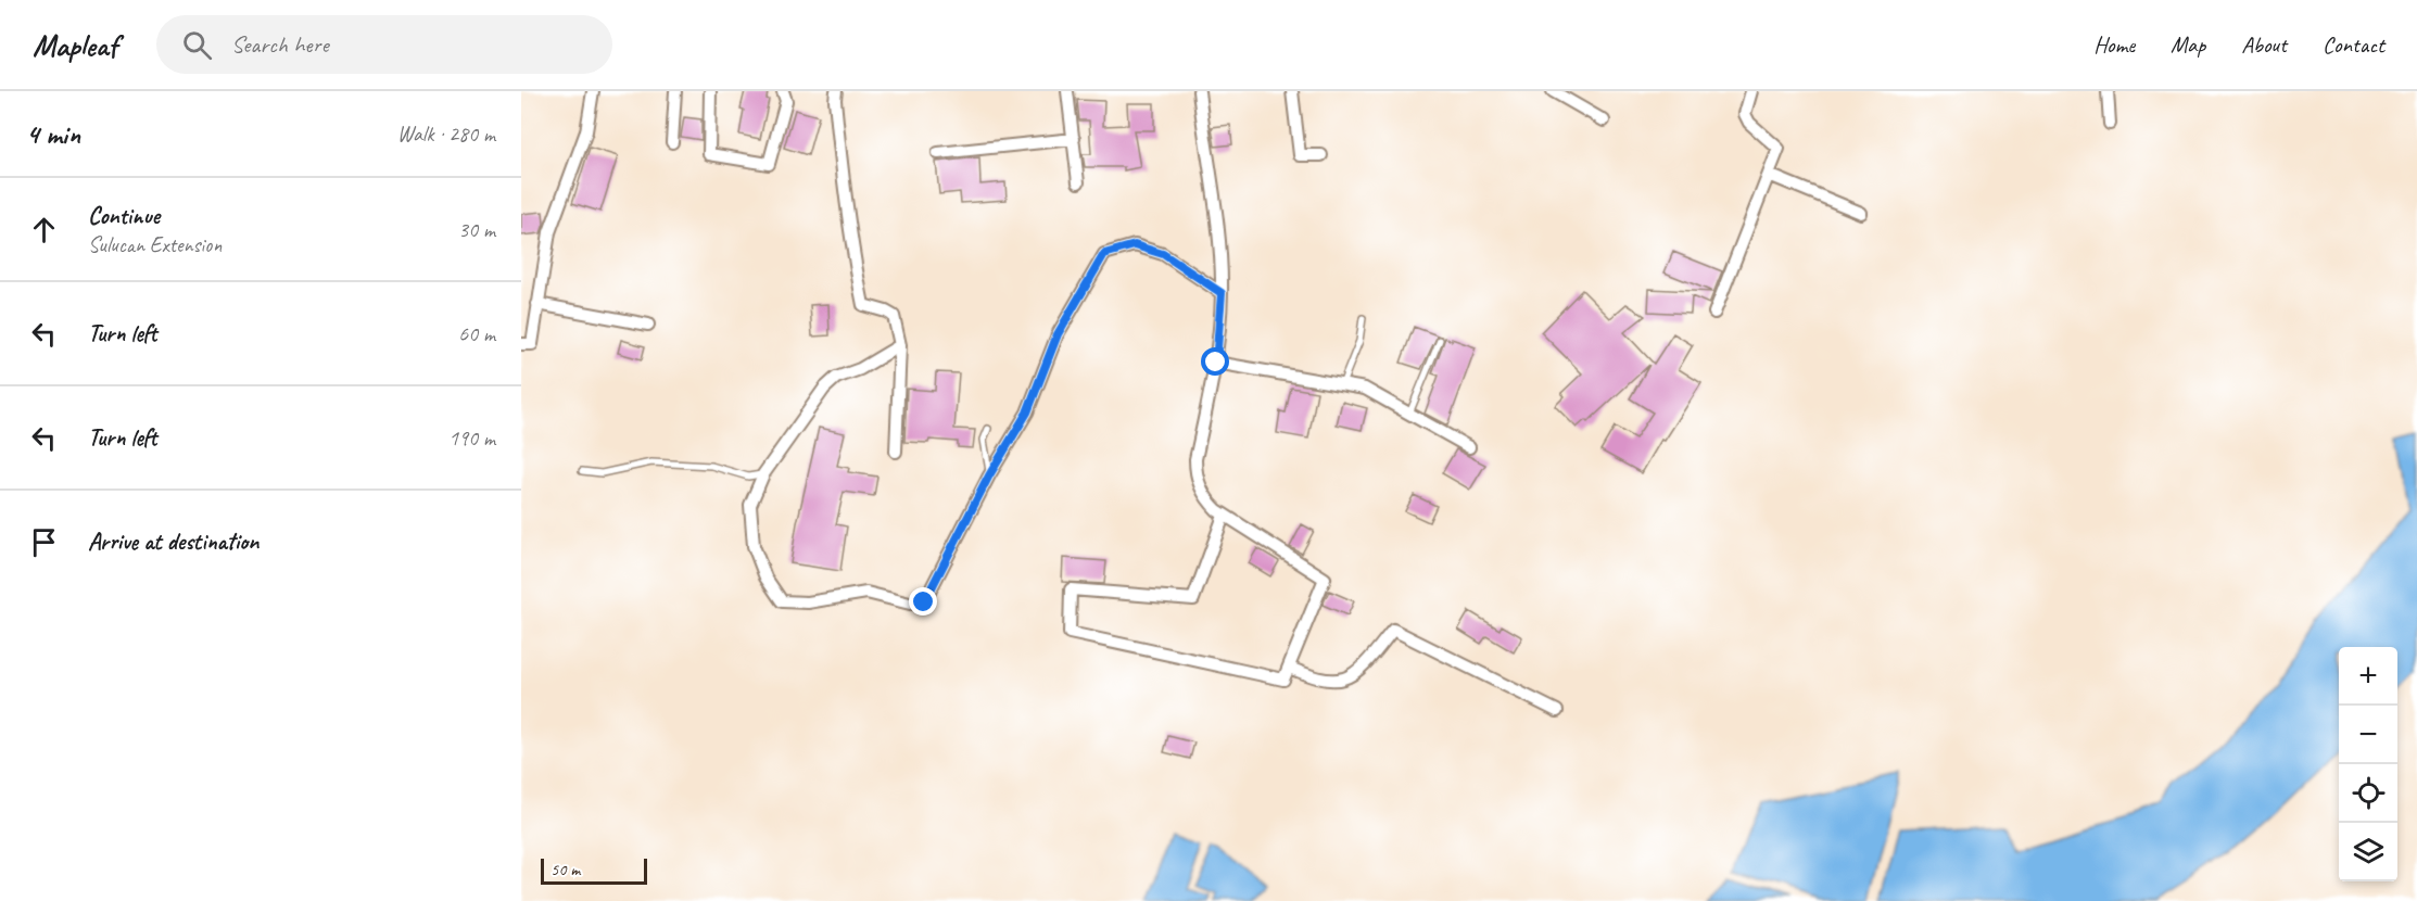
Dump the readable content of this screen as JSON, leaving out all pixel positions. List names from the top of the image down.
{
  "scale_bar": "50 m",
  "page": {
    "header": "Mapleaf",
    "search": "Search here",
    "nav": [
      "Home",
      "Map",
      "About",
      "Contact"
    ],
    "heading": ["4 min", "Walk · 280 m"],
    "list": [
      ["Continue", "Sulucan Extension", "30 m"],
      ["Turn left", "60 m"],
      ["Turn left", "190 m"],
      "Arrive at destination"
    ],
    "map_buttons": ["+", "−"],
    "scale": "50 m"
  }
}
